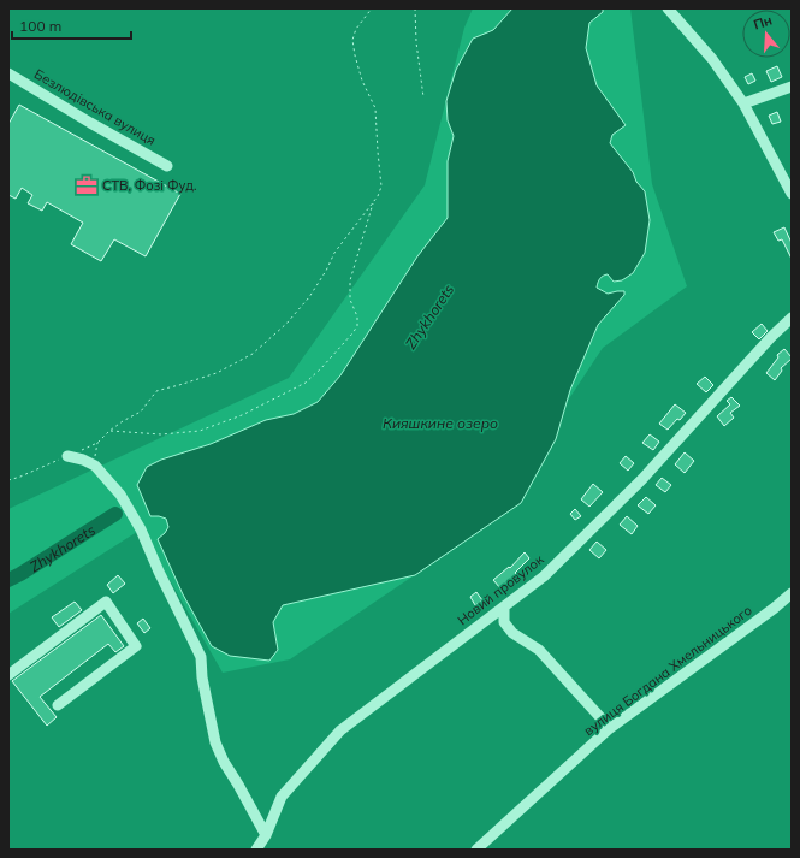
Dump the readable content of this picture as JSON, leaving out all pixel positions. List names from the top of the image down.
{
  "streets": {
    "street": ["Безлюдівська вулиця", "Новий провулок", "вулиця Богдана Хмельницького"]
  },
  "water": ["Zhykhorets", "Кияшкине озеро"],
  "places": {
    "office": ["СТВ, Фозі Фуд."]
  },
  "scale_bar": "100 m",
  "north": "top"
}
